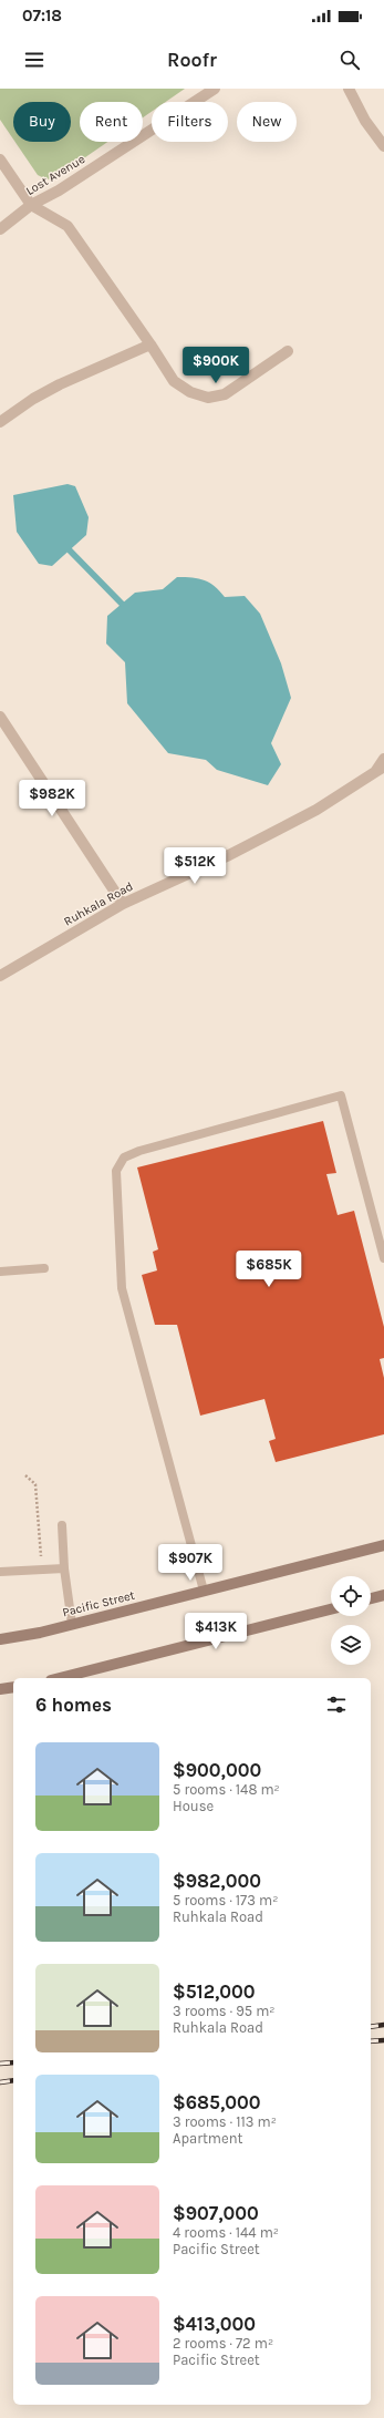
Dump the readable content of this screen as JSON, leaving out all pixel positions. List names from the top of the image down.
{
  "streets": {
    "main road": ["Pacific Street"],
    "street": ["Lost Avenue", "Ruhkala Road"]
  },
  "page": {
    "status": "07:18",
    "header": "Roofr",
    "chip": [
      "Buy",
      "Rent",
      "Filters",
      "New"
    ],
    "price": [
      "$900K",
      "$982K",
      "$512K",
      "$685K",
      "$907K",
      "$413K"
    ],
    "heading": "6 homes",
    "list": [
      {
        "name": "$900,000",
        "note": "5 rooms · 148 m² · House"
      },
      {
        "name": "$982,000",
        "note": "5 rooms · 173 m² · Ruhkala Road"
      },
      {
        "name": "$512,000",
        "note": "3 rooms · 95 m² · Ruhkala Road"
      },
      {
        "name": "$685,000",
        "note": "3 rooms · 113 m² · Apartment"
      },
      {
        "name": "$907,000",
        "note": "4 rooms · 144 m² · Pacific Street"
      },
      {
        "name": "$413,000",
        "note": "2 rooms · 72 m² · Pacific Street"
      }
    ]
  }
}
